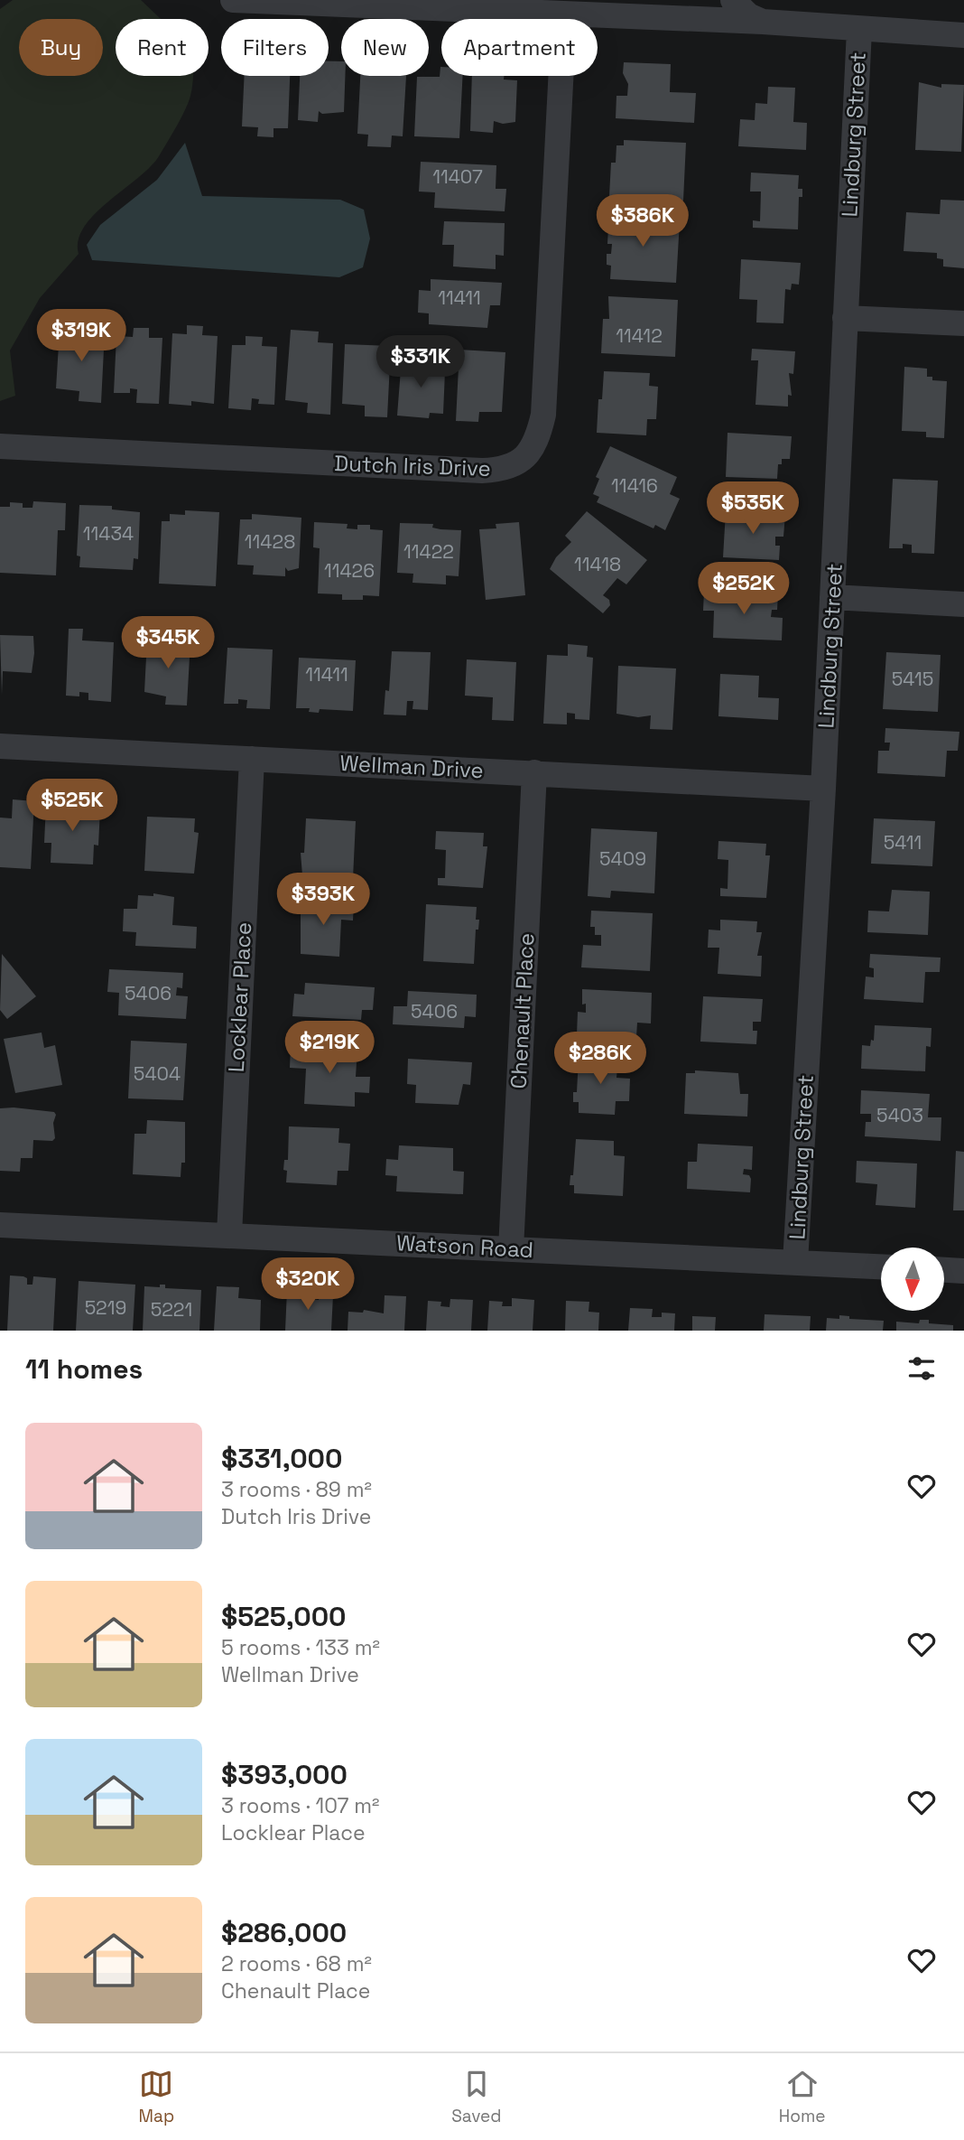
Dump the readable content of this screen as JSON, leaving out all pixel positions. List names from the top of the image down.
{
  "streets": {
    "street": [
      "Lindburg Street",
      "Dutch Iris Drive",
      "Wellman Drive",
      "Locklear Place",
      "Chenault Place",
      "Watson Road"
    ]
  },
  "crossings": [
    ["Lindburg Street", "Wellman Drive"],
    ["Lindburg Street", "Watson Road"],
    ["Wellman Drive", "Locklear Place"],
    ["Wellman Drive", "Chenault Place"],
    ["Locklear Place", "Watson Road"],
    ["Chenault Place", "Watson Road"]
  ],
  "house_numbers": [
    "11407",
    "11411",
    "11412",
    "11416",
    "11434",
    "11428",
    "11422",
    "11418",
    "11426",
    "11411",
    "5415",
    "5411",
    "5409",
    "5406",
    "5406",
    "5404",
    "5403",
    "5219",
    "5221"
  ],
  "north": "bottom",
  "page": {
    "chip": [
      "Buy",
      "Rent",
      "Filters",
      "New",
      "Apartment"
    ],
    "price": [
      "$386K",
      "$319K",
      "$331K",
      "$535K",
      "$252K",
      "$345K",
      "$525K",
      "$393K",
      "$219K",
      "$286K",
      "$320K"
    ],
    "heading": "11 homes",
    "list": [
      {
        "name": "$331,000",
        "note": "3 rooms · 89 m² · Dutch Iris Drive"
      },
      {
        "name": "$525,000",
        "note": "5 rooms · 133 m² · Wellman Drive"
      },
      {
        "name": "$393,000",
        "note": "3 rooms · 107 m² · Locklear Place"
      },
      {
        "name": "$286,000",
        "note": "2 rooms · 68 m² · Chenault Place"
      }
    ],
    "tabs": ["Map", "Saved", "Home"]
  }
}
